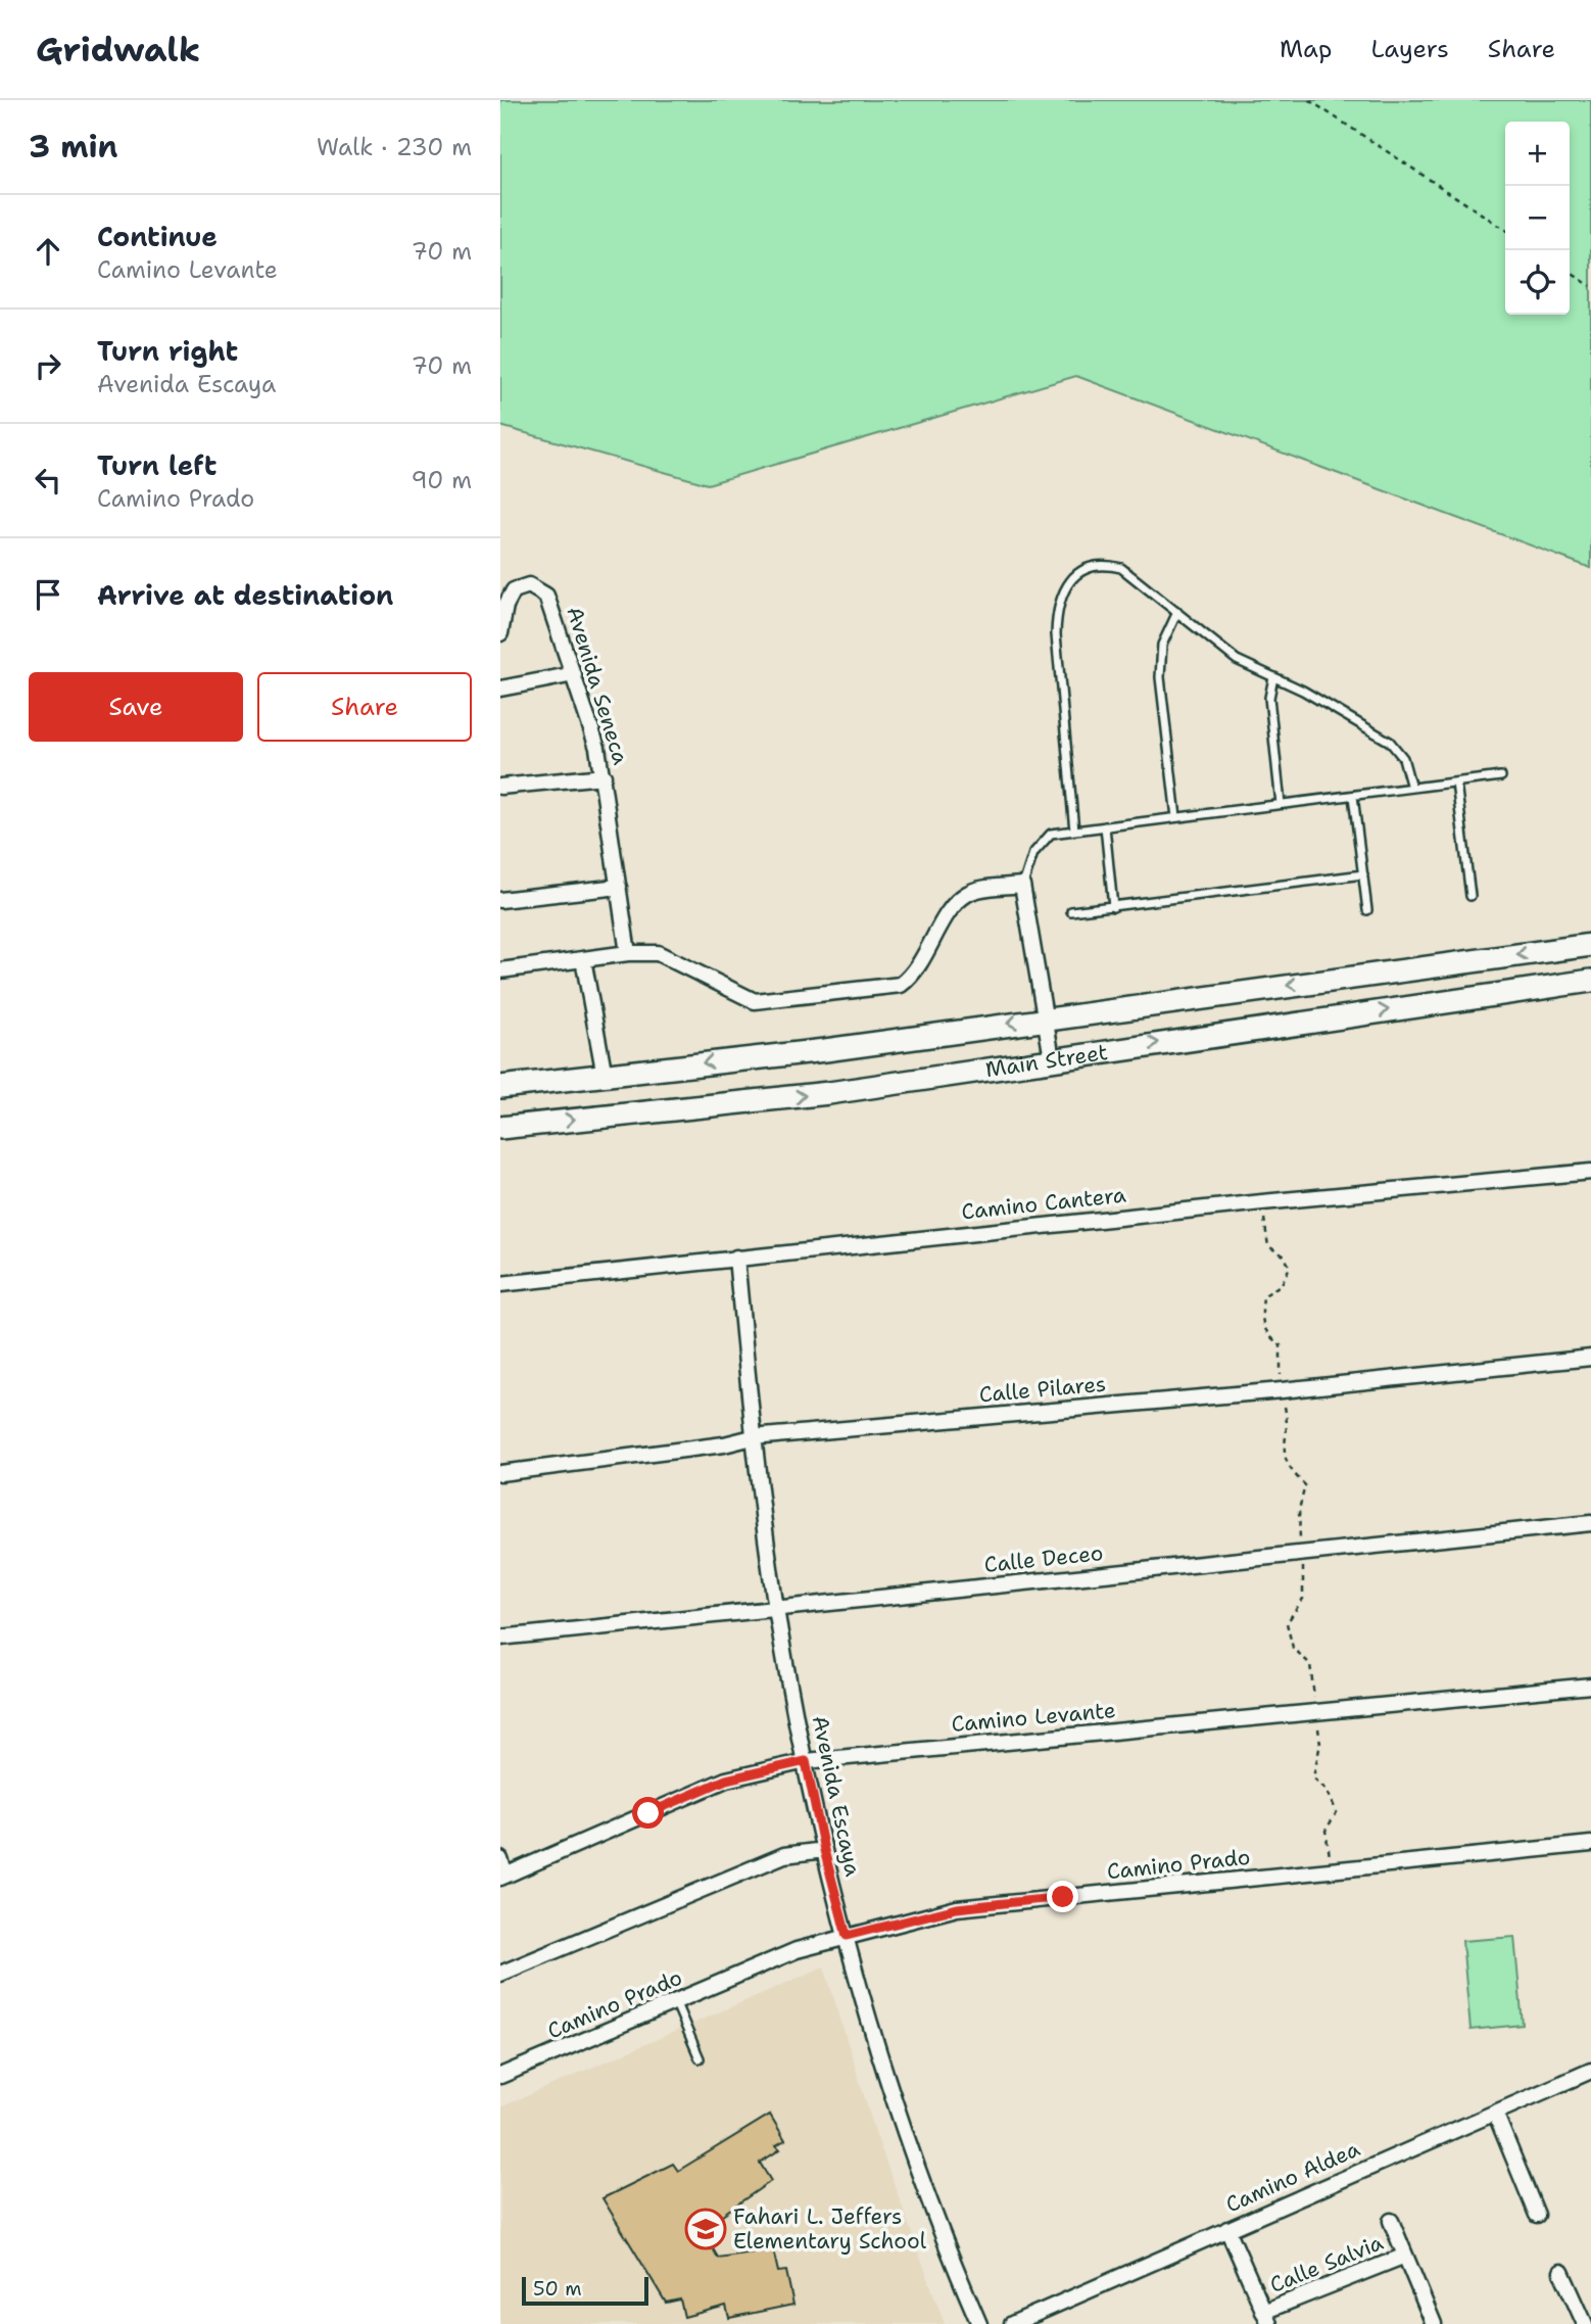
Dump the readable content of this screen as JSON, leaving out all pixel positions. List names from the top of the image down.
{
  "streets": {
    "main road": ["Main Street"],
    "street": [
      "Avenida Seneca",
      "Camino Cantera",
      "Calle Pilares",
      "Calle Deceo",
      "Camino Levante",
      "Avenida Escaya",
      "Camino Prado",
      "Camino Aldea",
      "Calle Salvia"
    ]
  },
  "crossings": [
    ["Camino Cantera", "Avenida Escaya"],
    ["Calle Pilares", "Avenida Escaya"],
    ["Calle Deceo", "Avenida Escaya"],
    ["Camino Levante", "Avenida Escaya"],
    ["Avenida Escaya", "Camino Prado"]
  ],
  "places": {
    "school or university": ["Fahari L. Jeffers Elementary School"]
  },
  "scale_bar": "50 m",
  "page": {
    "header": "Gridwalk",
    "nav": ["Map", "Layers", "Share"],
    "heading": ["3 min", "Walk · 230 m"],
    "map_buttons": ["+", "−"],
    "list": [
      ["Continue", "Camino Levante", "70 m"],
      ["Turn right", "Avenida Escaya", "70 m"],
      ["Turn left", "Camino Prado", "90 m"],
      "Arrive at destination"
    ],
    "buttons": ["Save", "Share"],
    "scale": "50 m"
  }
}
